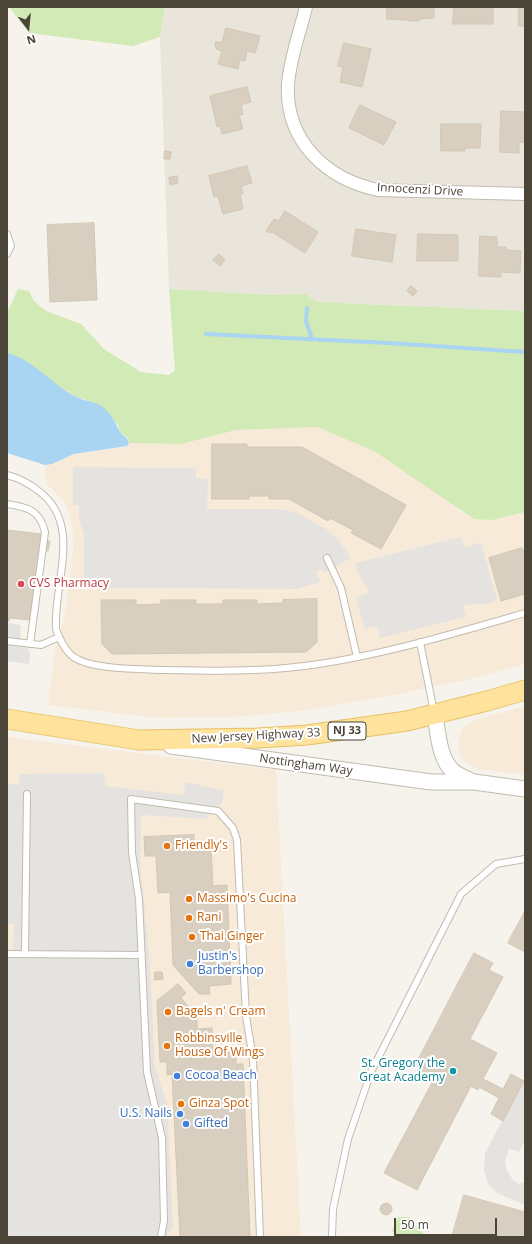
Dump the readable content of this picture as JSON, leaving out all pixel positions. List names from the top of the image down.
{
  "streets": {
    "main road": ["NJ 33", "New Jersey Highway 33"],
    "street": ["Innocenzi Drive", "Nottingham Way"]
  },
  "crossings": [
    ["New Jersey Highway 33", "Nottingham Way"]
  ],
  "places": [
    "CVS Pharmacy",
    "Friendly's",
    "Massimo's Cucina",
    "Rani",
    "Thai Ginger",
    "Justin's Barbershop",
    "Bagels n' Cream",
    "Robbinsville House Of Wings",
    "St. Gregory the Great Academy",
    "Cocoa Beach",
    "Ginza Spot",
    "U.S. Nails",
    "Gifted"
  ],
  "scale_bar": "50 m",
  "north": "bottom"
}
